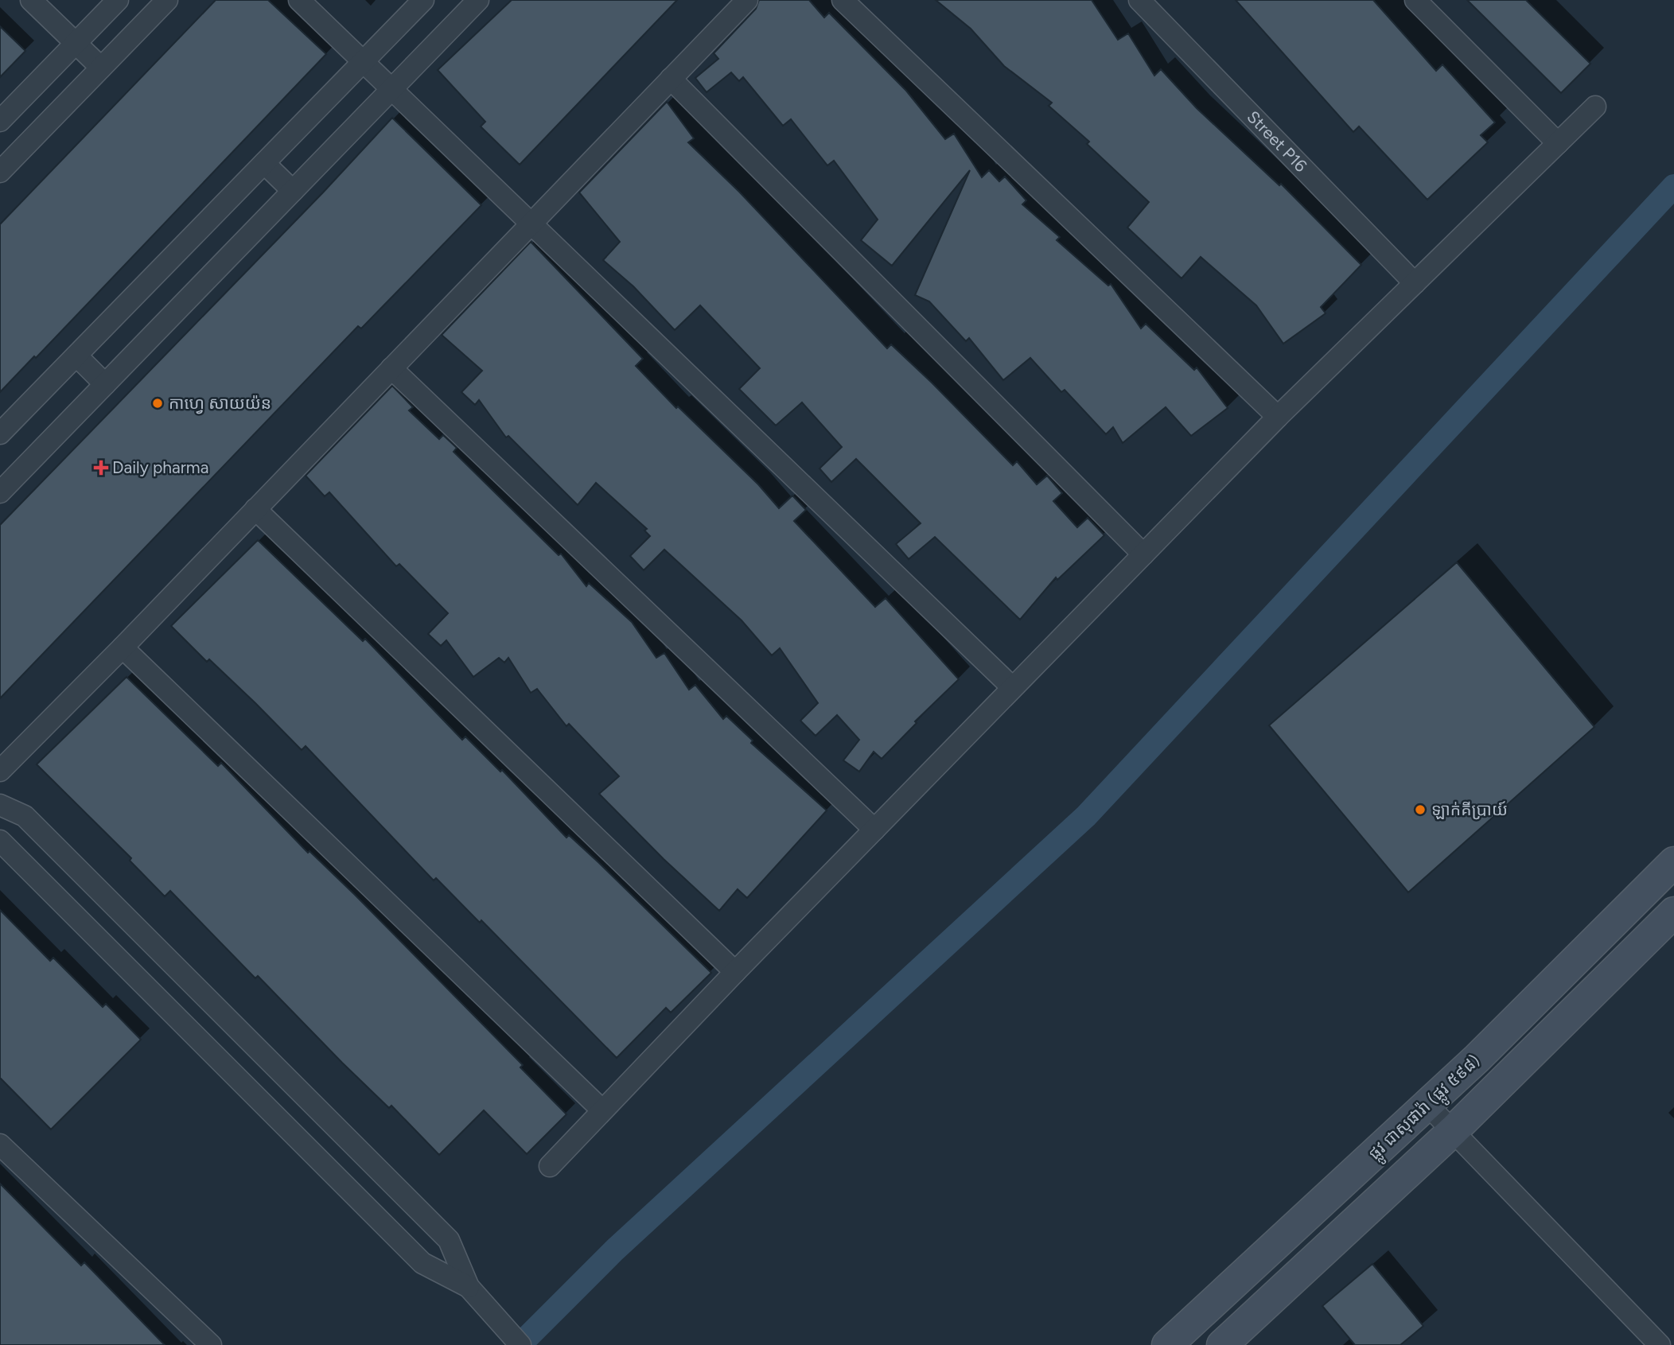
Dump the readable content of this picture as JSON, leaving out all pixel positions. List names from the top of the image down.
{
  "streets": {
    "main road": ["ផ្លូវ ជាសុផារ៉ា (ផ្លូវ ៥៩៨)"],
    "street": ["Street P16"]
  },
  "places": {
    "other": ["កាហ្វេ សាយយ៉ន", "ឡាក់គីប្រាយ៍"],
    "health": ["Daily pharma"]
  }
}
